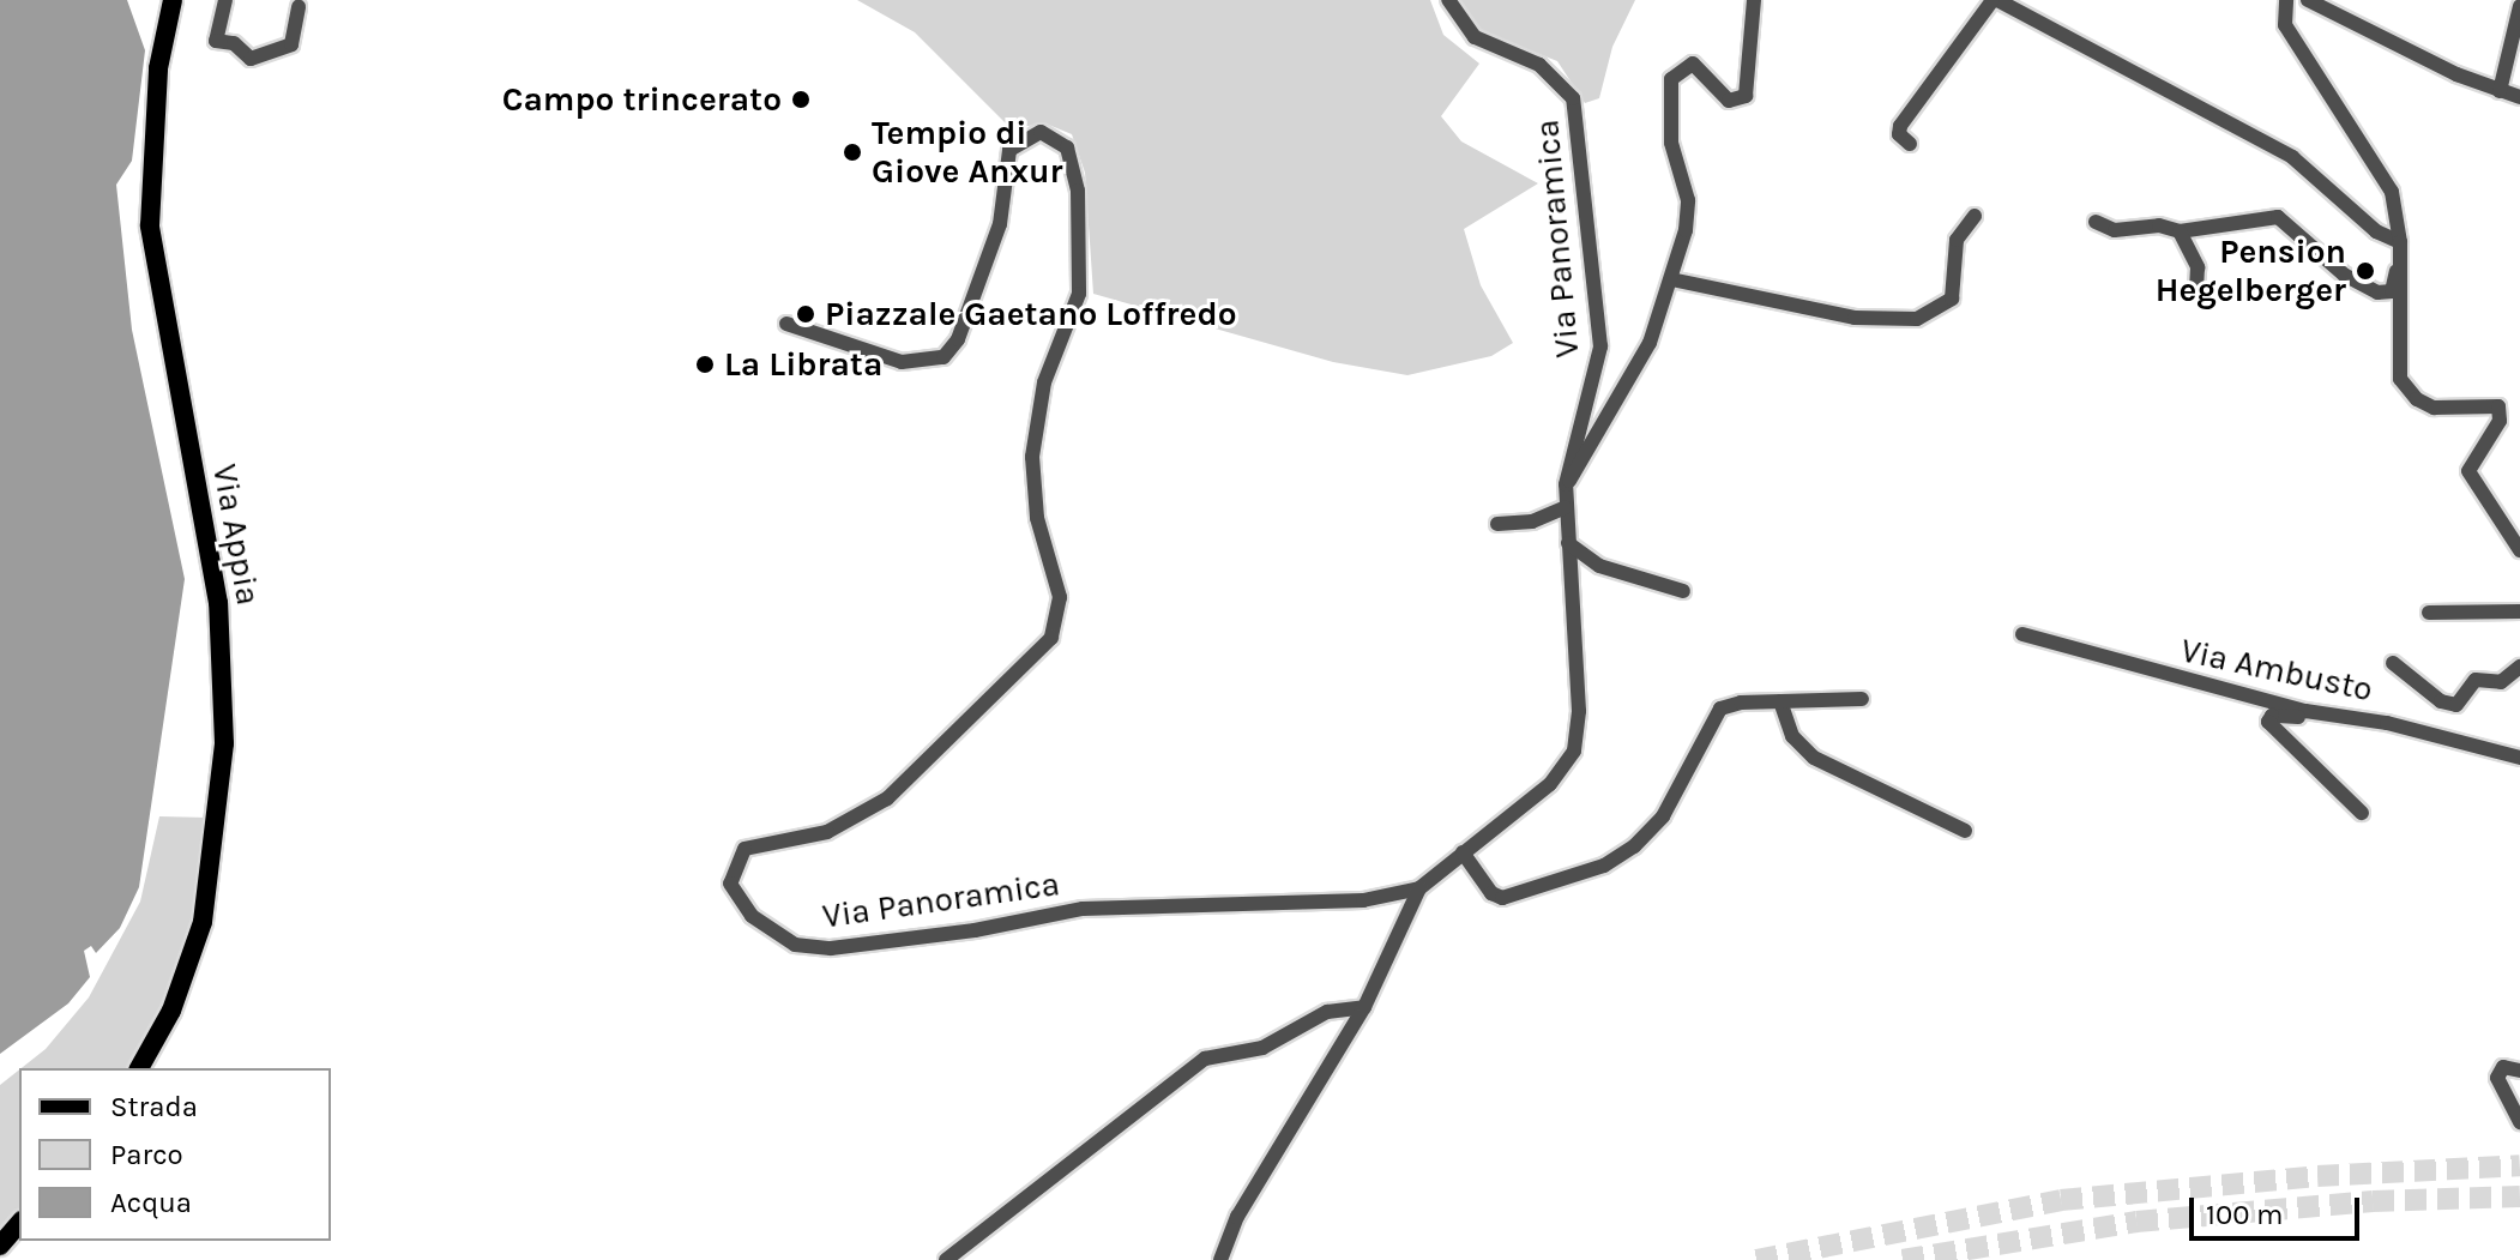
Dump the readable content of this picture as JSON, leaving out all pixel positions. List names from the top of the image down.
{
  "streets": {
    "main road": ["Via Appia"],
    "street": ["Via Panoramica", "Via Ambusto"]
  },
  "places": [
    "Campo trincerato",
    "Tempio di Giove Anxur",
    "Pension Hegelberger",
    "Piazzale Gaetano Loffredo",
    "La Librata"
  ],
  "legend": ["Strada", "Parco", "Acqua"],
  "scale_bar": "100 m"
}
